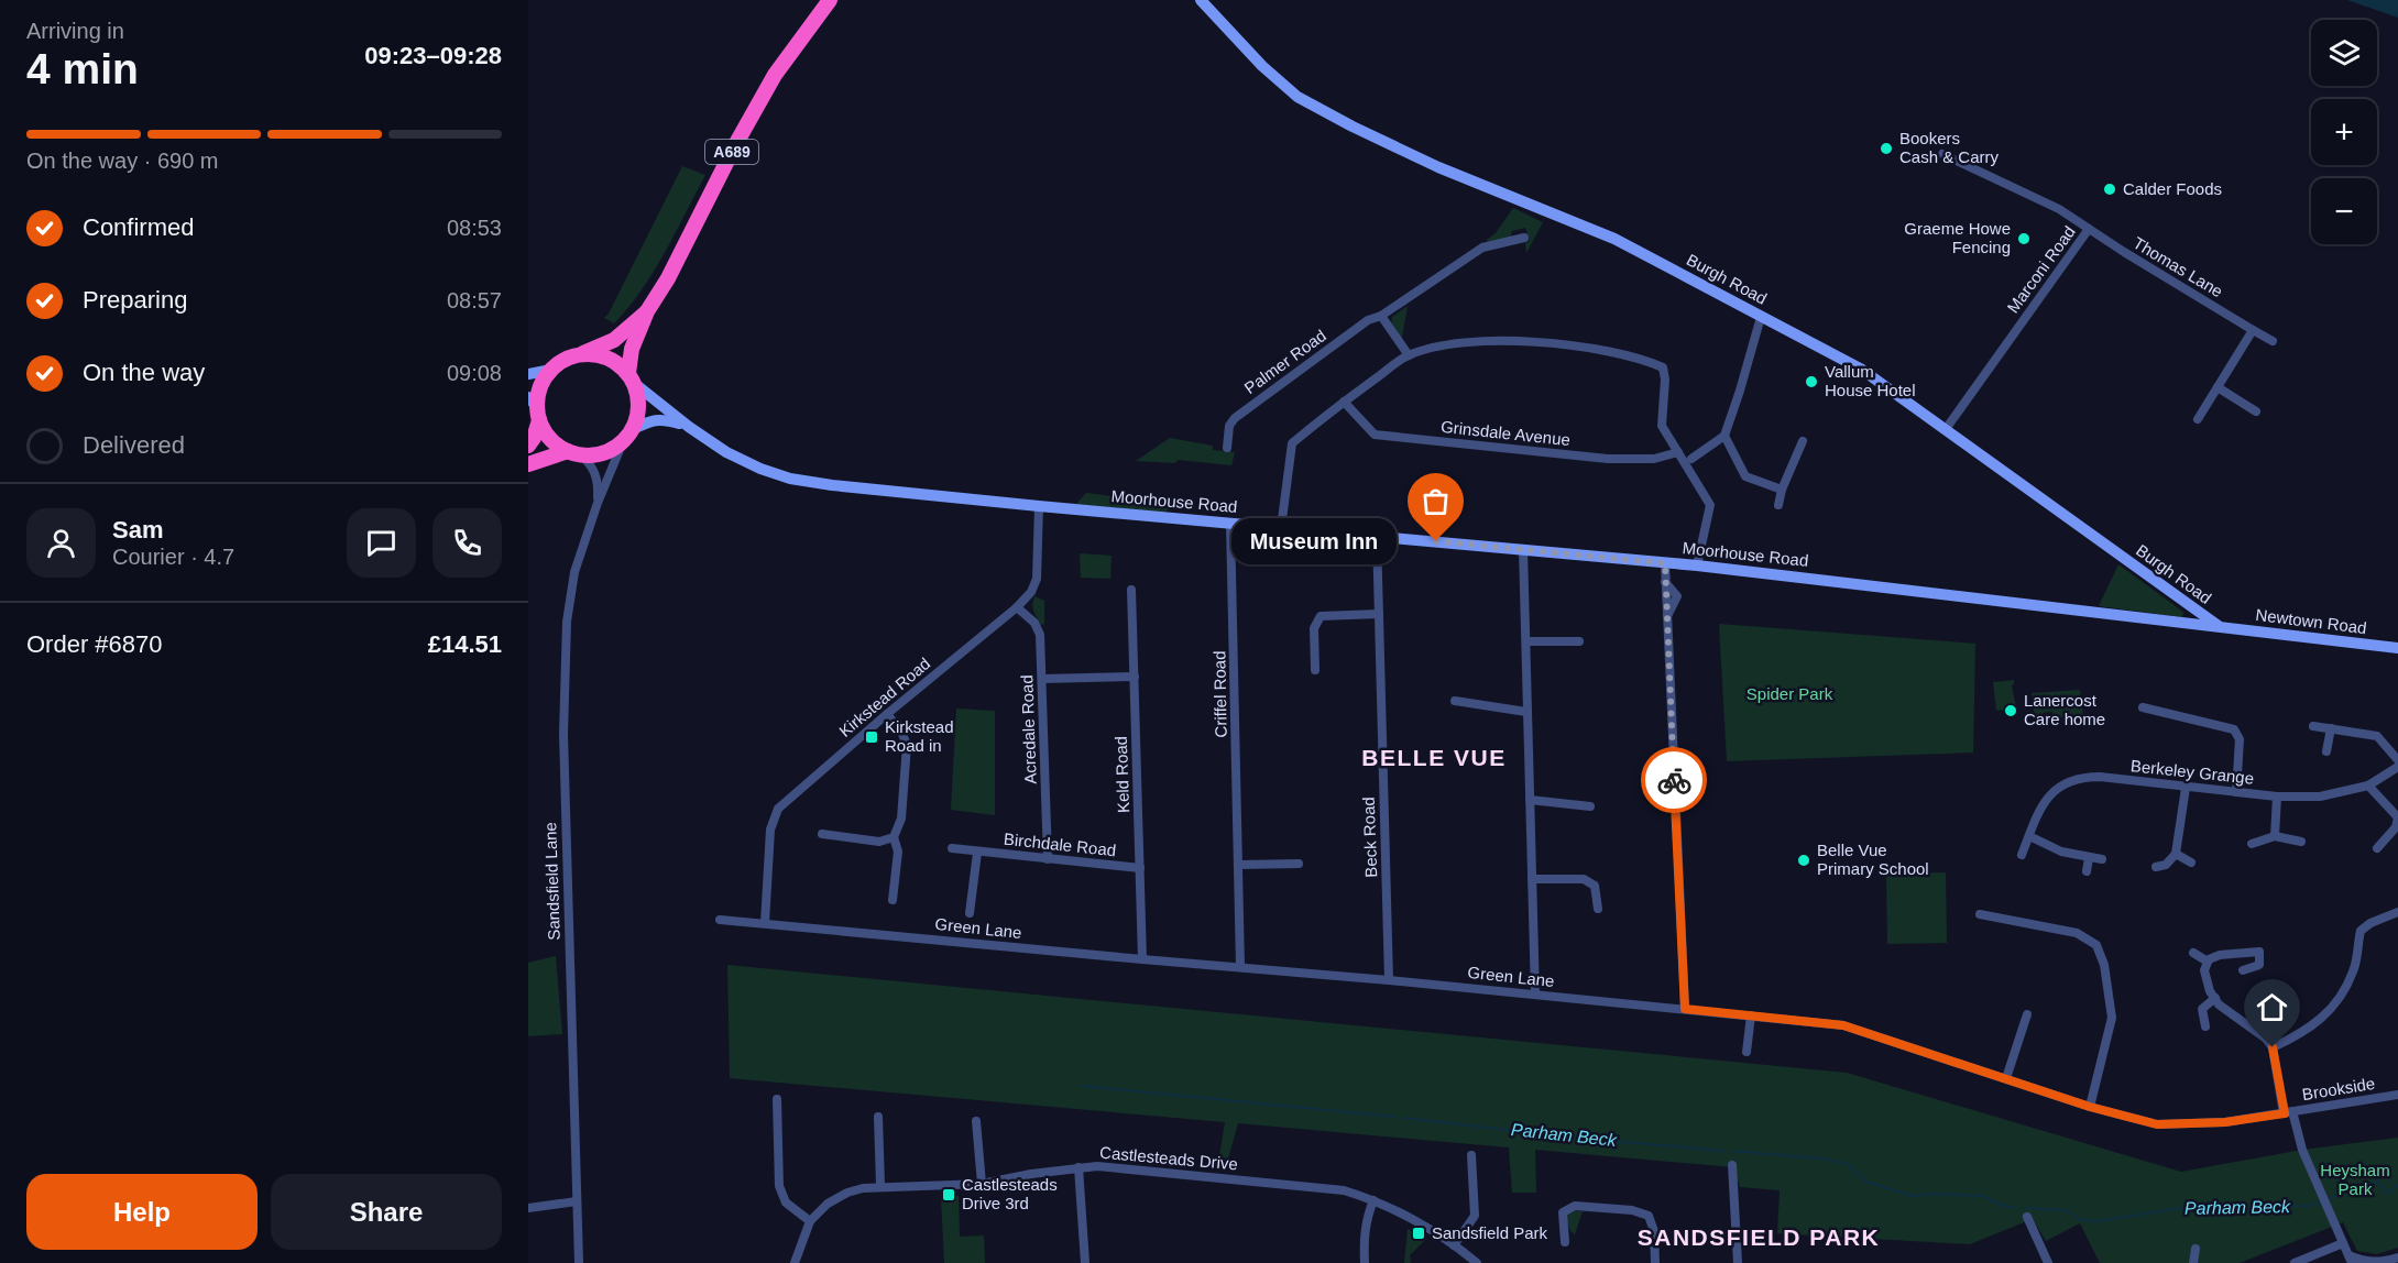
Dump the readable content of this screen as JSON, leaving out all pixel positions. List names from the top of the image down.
{
  "streets": {
    "highway": ["A689"],
    "main road": ["Burgh Road", "Moorhouse Road", "Newtown Road"],
    "street": [
      "Thomas Lane",
      "Marconi Road",
      "Palmer Road",
      "Grinsdale Avenue",
      "Criffel Road",
      "Kirkstead Road",
      "Acredale Road",
      "Berkeley Grange",
      "Keld Road",
      "Beck Road",
      "Birchdale Road",
      "Sandsfield Lane",
      "Green Lane",
      "Brookside",
      "Castlesteads Drive"
    ]
  },
  "crossings": [
    ["A689", "Moorhouse Road"],
    ["A689", "Sandsfield Lane"],
    ["Thomas Lane", "Marconi Road"],
    ["Marconi Road", "Burgh Road"],
    ["Burgh Road", "Moorhouse Road"],
    ["Burgh Road", "Newtown Road"],
    ["Moorhouse Road", "Newtown Road"],
    ["Moorhouse Road", "Criffel Road"],
    ["Moorhouse Road", "Kirkstead Road"],
    ["Moorhouse Road", "Beck Road"],
    ["Moorhouse Road", "Sandsfield Lane"],
    ["Criffel Road", "Green Lane"],
    ["Kirkstead Road", "Acredale Road"],
    ["Kirkstead Road", "Green Lane"],
    ["Acredale Road", "Birchdale Road"],
    ["Keld Road", "Birchdale Road"],
    ["Keld Road", "Green Lane"],
    ["Beck Road", "Green Lane"],
    ["Green Lane", "Brookside"]
  ],
  "districts": ["BELLE VUE", "SANDSFIELD PARK"],
  "water": ["Parham Beck"],
  "parks": ["Spider Park", "Heysham Park"],
  "places": {
    "other": [
      "Bookers Cash & Carry",
      "Calder Foods",
      "Graeme Howe Fencing",
      "Vallum House Hotel",
      "Museum Inn",
      "Lanercost Care home",
      "Belle Vue Primary School"
    ],
    "transit": ["Kirkstead Road in", "Castlesteads Drive 3rd", "Sandsfield Park"]
  },
  "page": {
    "heading": ["4 min", "Arriving in", "09:23–09:28"],
    "panel": [
      "Sam",
      "Courier · 4.7",
      "Order #6870",
      "£14.51"
    ],
    "map_buttons": ["+", "−"],
    "bar": "On the way · 690 m",
    "list": [
      ["Confirmed", "08:53"],
      ["Preparing", "08:57"],
      ["On the way", "09:08"],
      "Delivered"
    ],
    "bubble": "Museum Inn",
    "buttons": ["Help", "Share"]
  }
}
